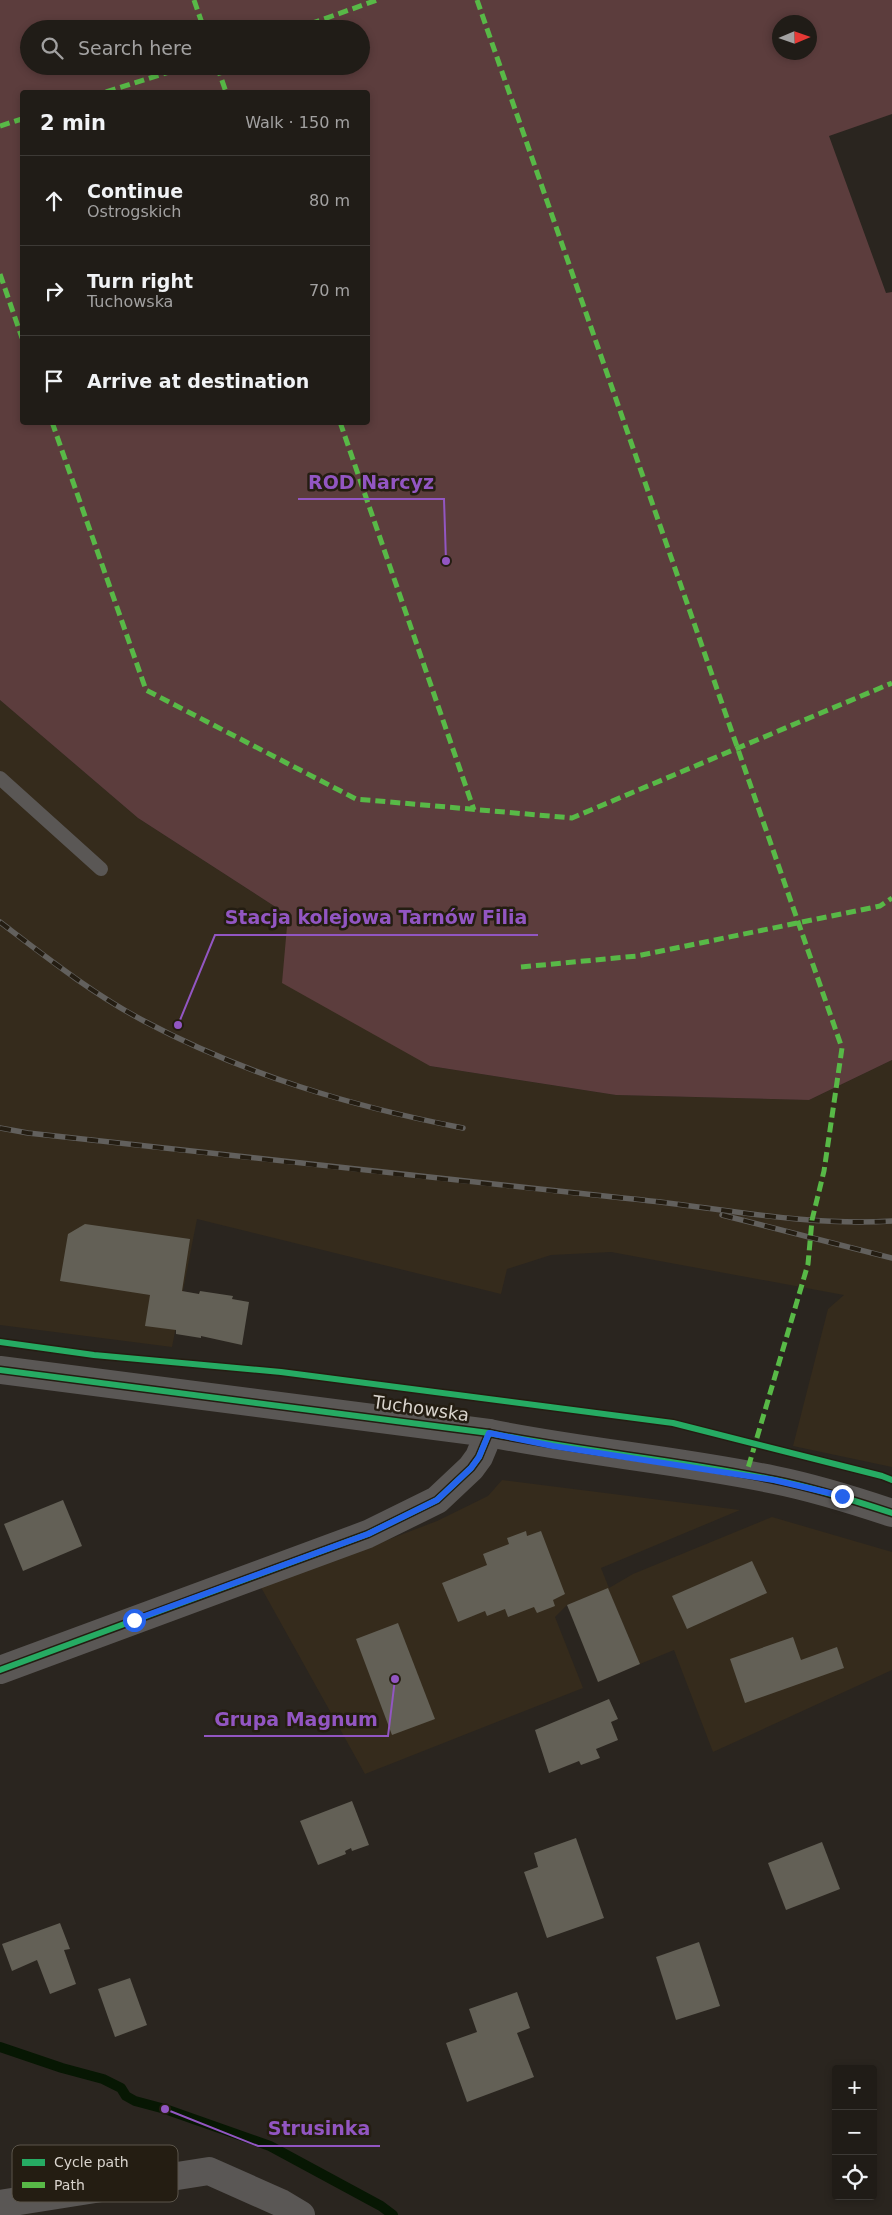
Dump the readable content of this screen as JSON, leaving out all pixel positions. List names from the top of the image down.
{
  "streets": {
    "street": ["Tuchowska"]
  },
  "places": [
    "ROD Narcyz",
    "Stacja kolejowa Tarnów Filia",
    "Grupa Magnum",
    "Strusinka"
  ],
  "legend": ["Cycle path", "Path"],
  "north": "right",
  "page": {
    "search": "Search here",
    "heading": ["2 min", "Walk · 150 m"],
    "list": [
      ["Continue", "Ostrogskich", "80 m"],
      ["Turn right", "Tuchowska", "70 m"],
      "Arrive at destination"
    ],
    "map_buttons": ["+", "−"]
  }
}
